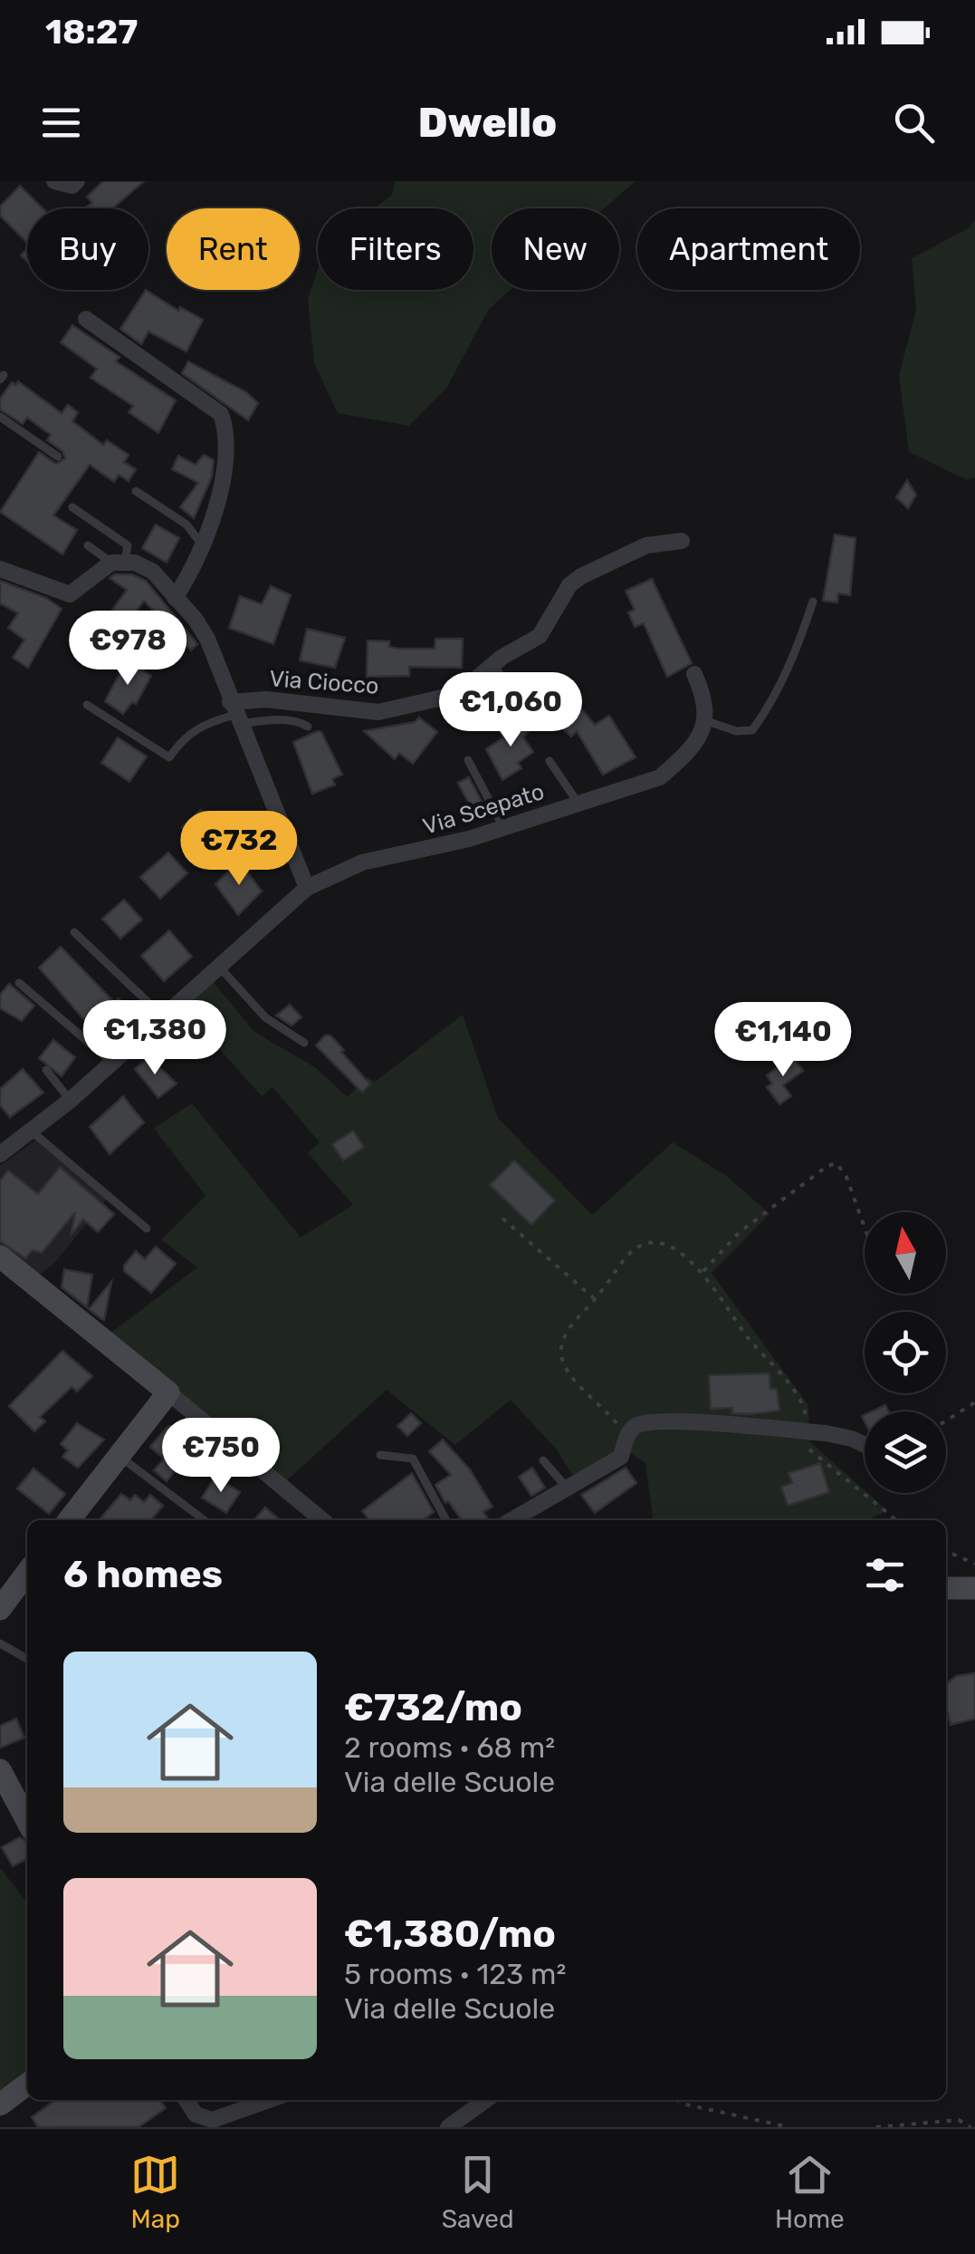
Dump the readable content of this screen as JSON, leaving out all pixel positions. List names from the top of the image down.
{
  "streets": {
    "street": ["Via Ciocco", "Via Scepato"]
  },
  "north": "top",
  "page": {
    "status": "18:27",
    "header": "Dwello",
    "chip": [
      "Buy",
      "Rent",
      "Filters",
      "New",
      "Apartment"
    ],
    "price": [
      "€978",
      "€1,060",
      "€732",
      "€1,380",
      "€1,140",
      "€750"
    ],
    "heading": "6 homes",
    "list": [
      {
        "name": "€732/mo",
        "note": "2 rooms · 68 m² · Via delle Scuole"
      },
      {
        "name": "€1,380/mo",
        "note": "5 rooms · 123 m² · Via delle Scuole"
      }
    ],
    "tabs": ["Map", "Saved", "Home"]
  }
}
